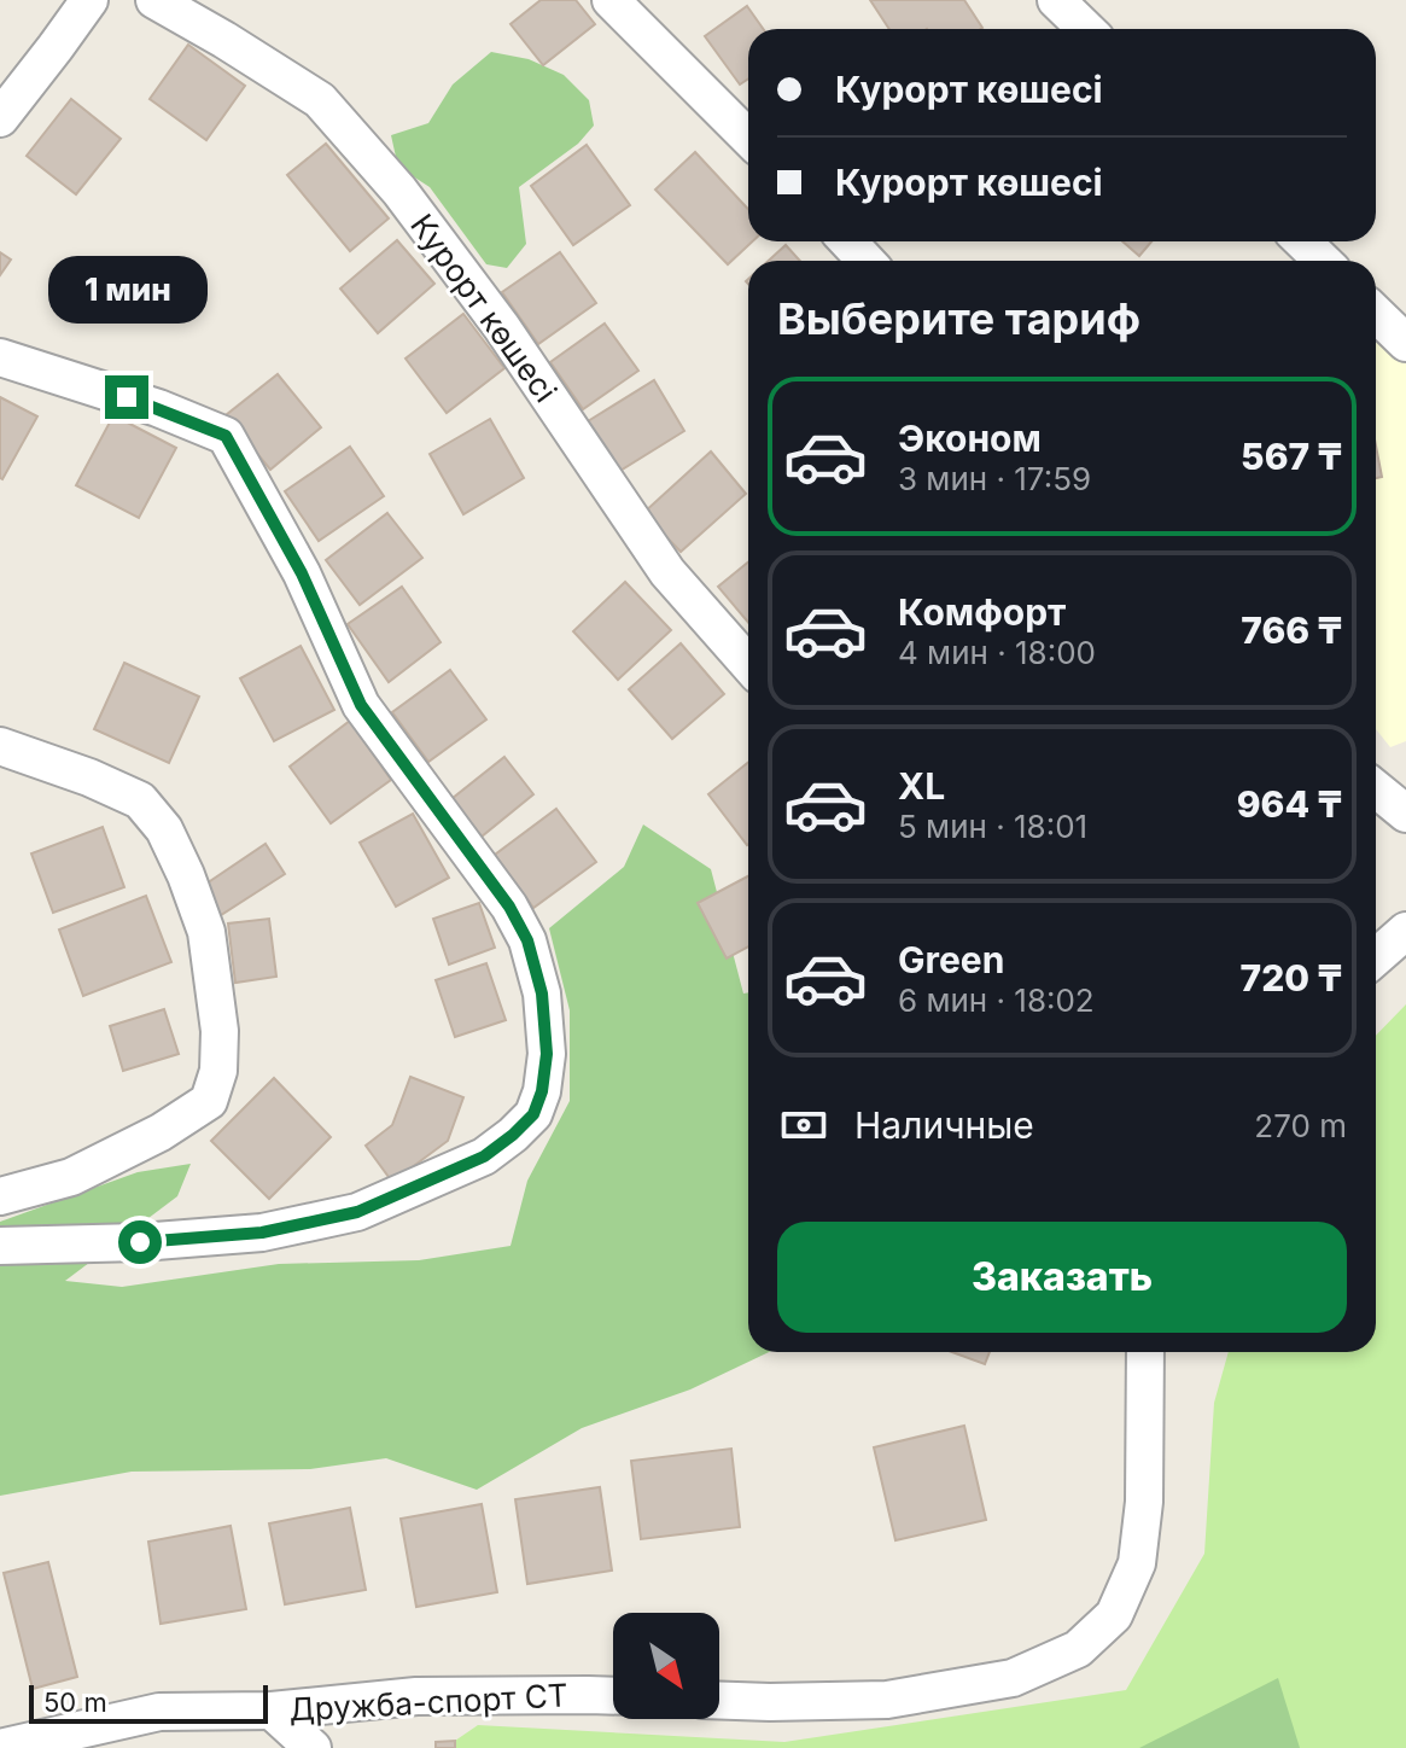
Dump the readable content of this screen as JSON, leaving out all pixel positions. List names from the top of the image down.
{
  "streets": {
    "street": ["Курорт көшесі", "Дружба-спорт СТ"]
  },
  "scale_bar": "50 m",
  "north": "bottom right",
  "page": {
    "banner": ["Курорт көшесі", "Курорт көшесі"],
    "bubble": "1 мин",
    "heading": "Выберите тариф",
    "list": [
      {
        "name": "Эконом",
        "note": "3 мин · 17:59",
        "value": "567 ₸"
      },
      {
        "name": "Комфорт",
        "note": "4 мин · 18:00",
        "value": "766 ₸"
      },
      {
        "name": "XL",
        "note": "5 мин · 18:01",
        "value": "964 ₸"
      },
      {
        "name": "Green",
        "note": "6 мин · 18:02",
        "value": "720 ₸"
      }
    ],
    "pay": ["Наличные", "270 m"],
    "buttons": "Заказать",
    "scale": "50 m"
  }
}
